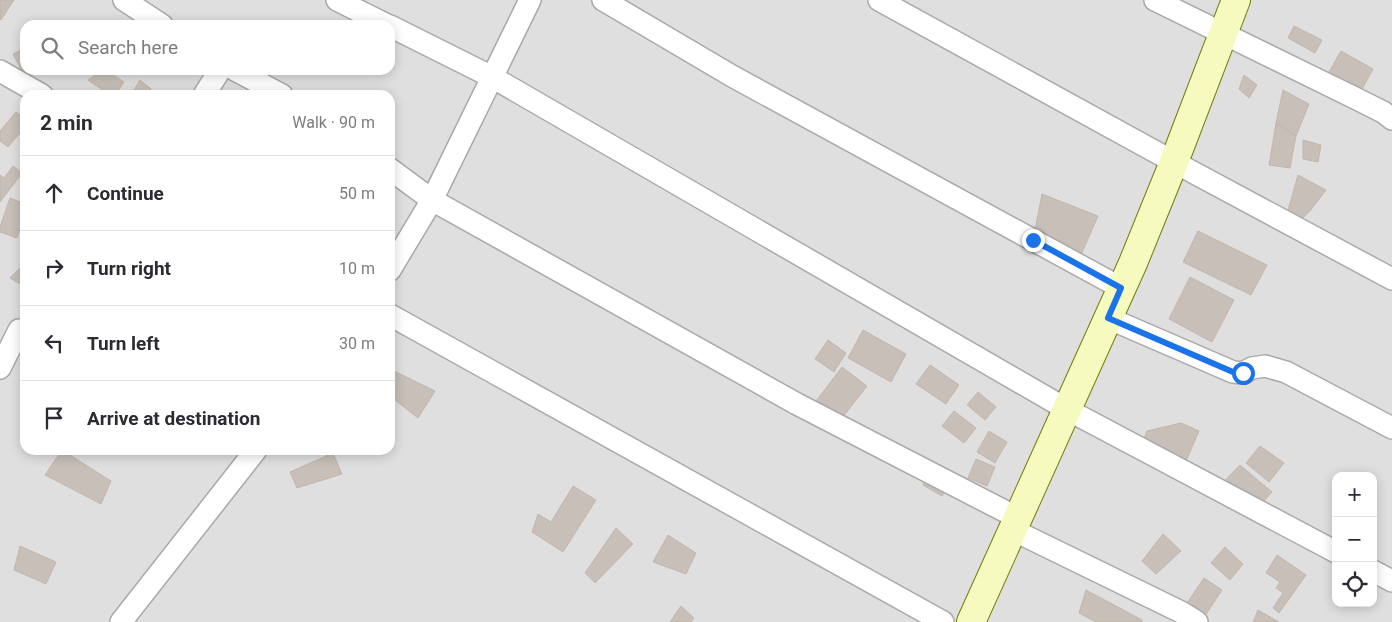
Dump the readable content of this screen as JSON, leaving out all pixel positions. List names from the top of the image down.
{
  "page": {
    "search": "Search here",
    "heading": ["2 min", "Walk · 90 m"],
    "list": [
      ["Continue", "50 m"],
      ["Turn right", "10 m"],
      ["Turn left", "30 m"],
      "Arrive at destination"
    ],
    "map_buttons": ["+", "−"]
  }
}
